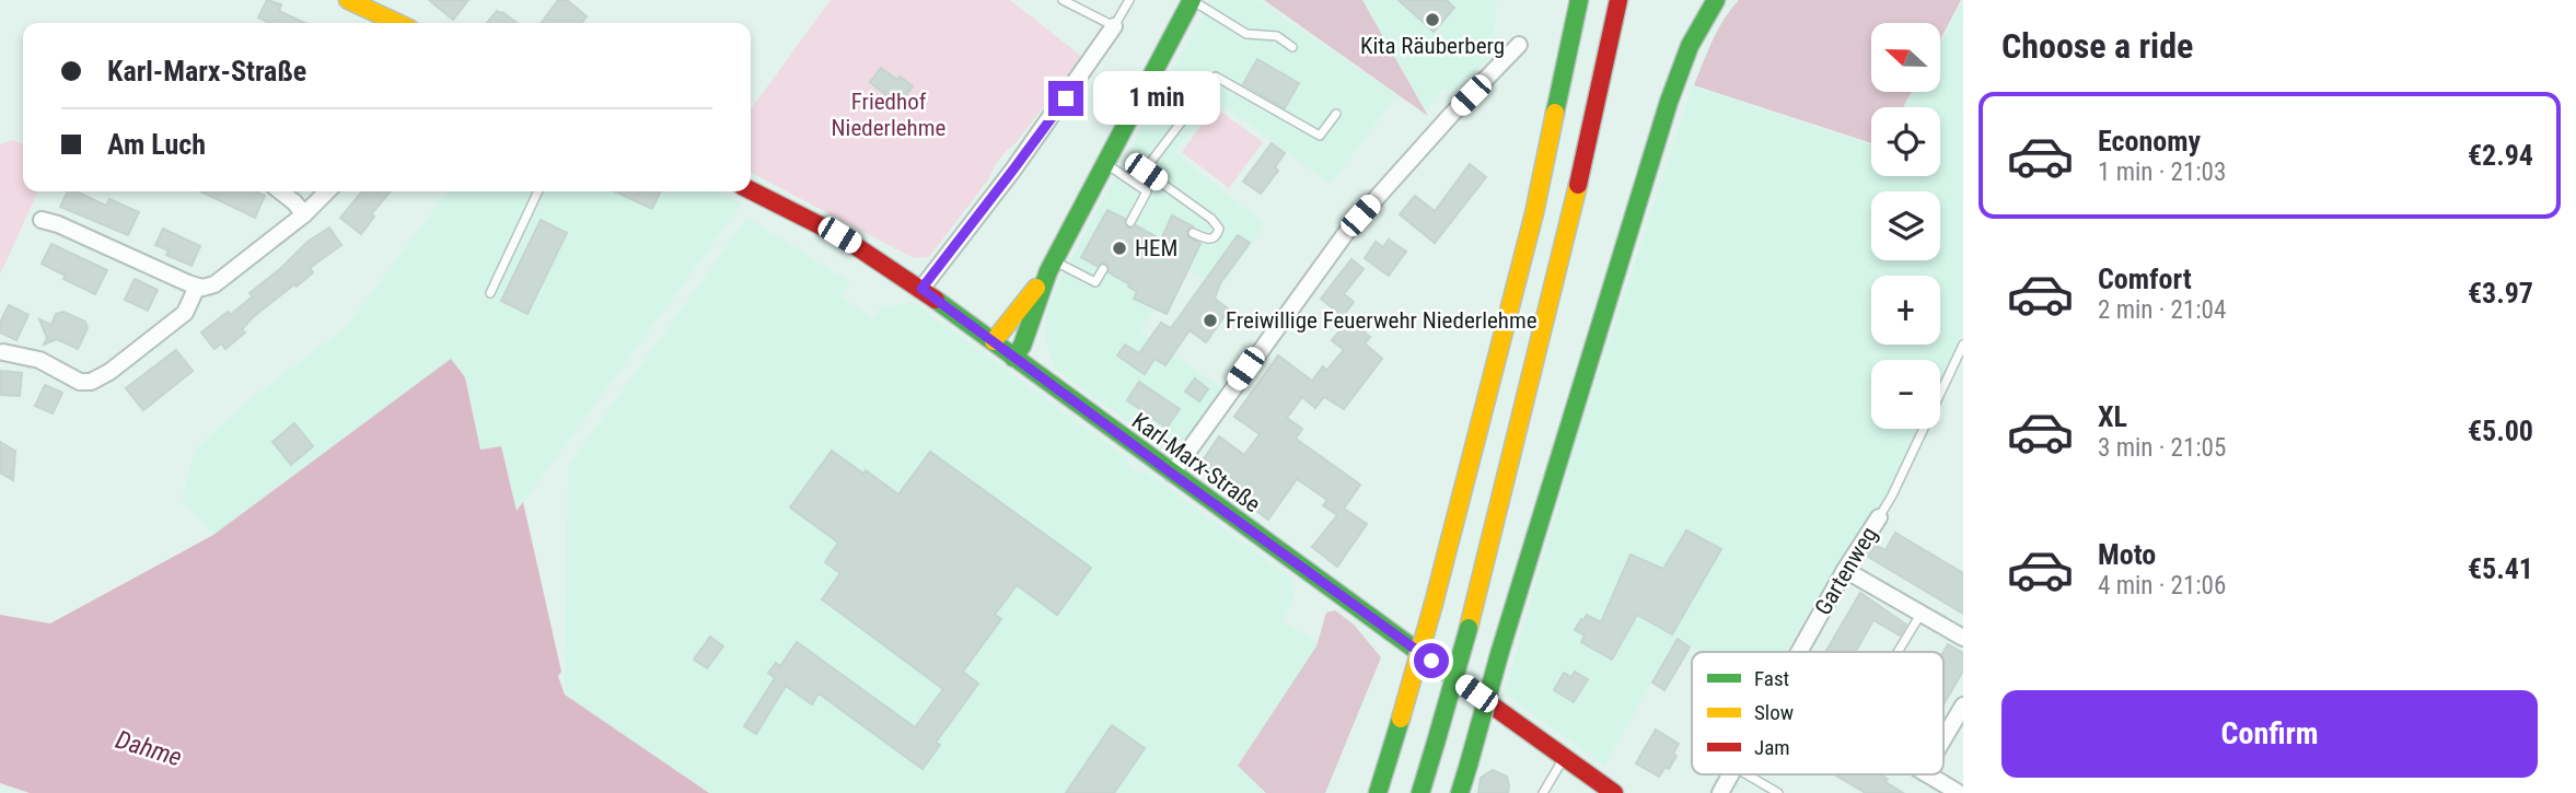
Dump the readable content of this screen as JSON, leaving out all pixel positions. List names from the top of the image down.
{
  "streets": {
    "main road": ["Karl-Marx-Straße"],
    "street": ["Gartenweg"]
  },
  "water": ["Dahme"],
  "parks": ["Friedhof Niederlehme"],
  "places": ["Kita Räuberberg", "HEM", "Freiwillige Feuerwehr Niederlehme"],
  "legend": ["Fast", "Slow", "Jam"],
  "north": "left",
  "page": {
    "heading": "Choose a ride",
    "map_buttons": ["+", "−"],
    "banner": ["Karl-Marx-Straße", "Am Luch"],
    "bubble": "1 min",
    "list": [
      {
        "name": "Economy",
        "note": "1 min · 21:03",
        "value": "€2.94"
      },
      {
        "name": "Comfort",
        "note": "2 min · 21:04",
        "value": "€3.97"
      },
      {
        "name": "XL",
        "note": "3 min · 21:05",
        "value": "€5.00"
      },
      {
        "name": "Moto",
        "note": "4 min · 21:06",
        "value": "€5.41"
      }
    ],
    "buttons": "Confirm"
  }
}
